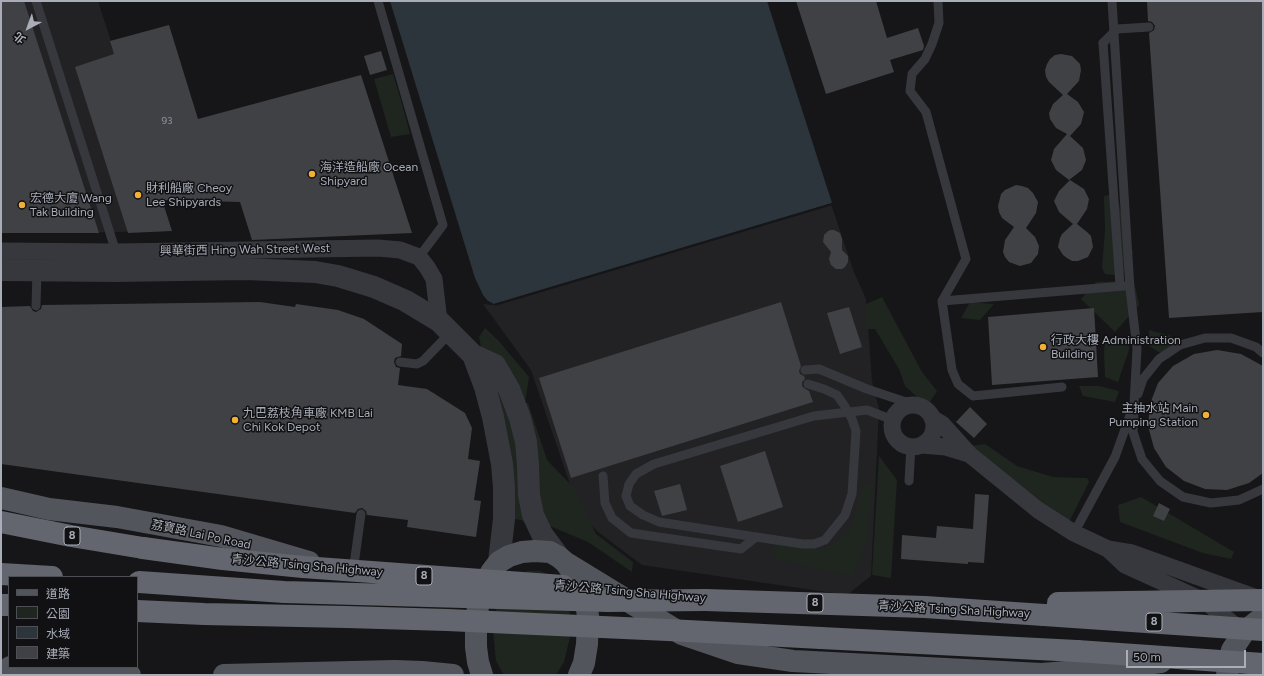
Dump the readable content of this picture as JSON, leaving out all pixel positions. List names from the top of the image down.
{
  "streets": {
    "highway": ["8", "青沙公路 Tsing Sha Highway"],
    "main road": ["興華街西 Hing Wah Street West", "荔寶路 Lai Po Road"]
  },
  "crossings": [
    ["興華街西 Hing Wah Street West", "荔寶路 Lai Po Road"],
    ["興華街西 Hing Wah Street West", "青沙公路 Tsing Sha Highway"]
  ],
  "places": [
    "海洋造船廠 Ocean Shipyard",
    "財利船廠 Cheoy Lee Shipyards",
    "宏德大廈 Wang Tak Building",
    "行政大樓 Administration Building",
    "主抽水站 Main Pumping Station",
    "九巴荔枝角車廠 KMB Lai Chi Kok Depot"
  ],
  "house_numbers": ["93"],
  "legend": [
    "道路",
    "公園",
    "水域",
    "建築"
  ],
  "scale_bar": "50 m",
  "north": "bottom left"
}
